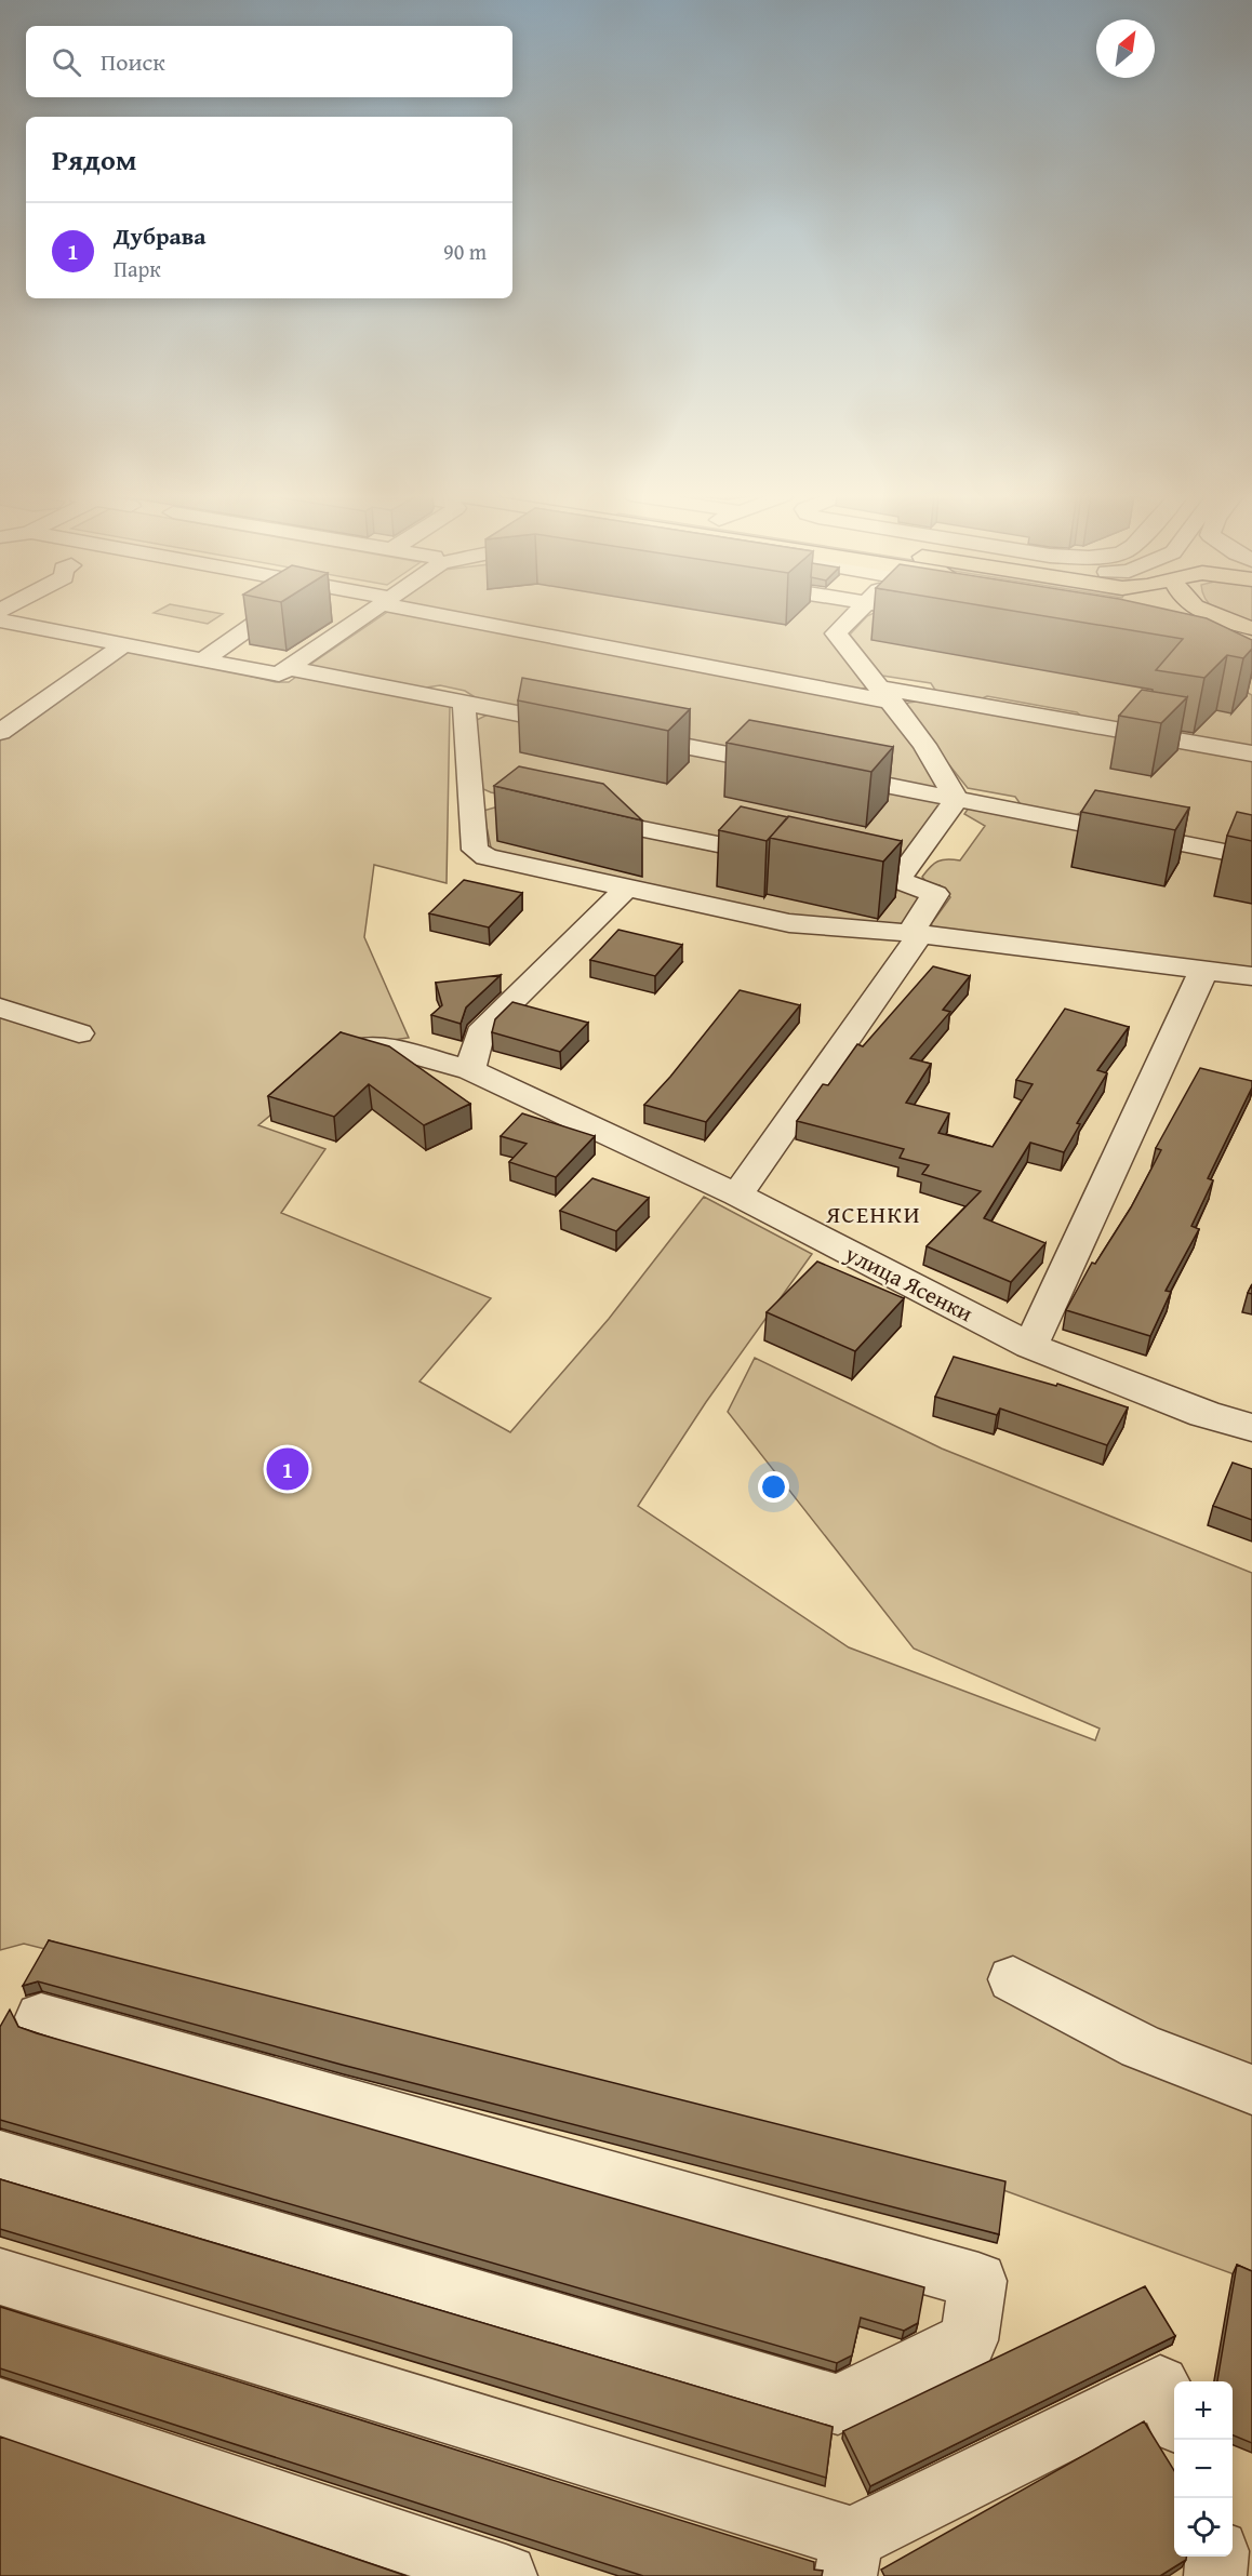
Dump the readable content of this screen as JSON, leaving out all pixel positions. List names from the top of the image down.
{
  "streets": {
    "street": ["улица Ясенки"]
  },
  "districts": ["ЯСЕНКИ"],
  "north": "top right",
  "page": {
    "search": "Поиск",
    "heading": "Рядом",
    "list": [
      {
        "mark": "1",
        "name": "Дубрава",
        "note": "Парк",
        "value": "90 m"
      }
    ],
    "pins": "1",
    "map_buttons": ["+", "−"]
  }
}
